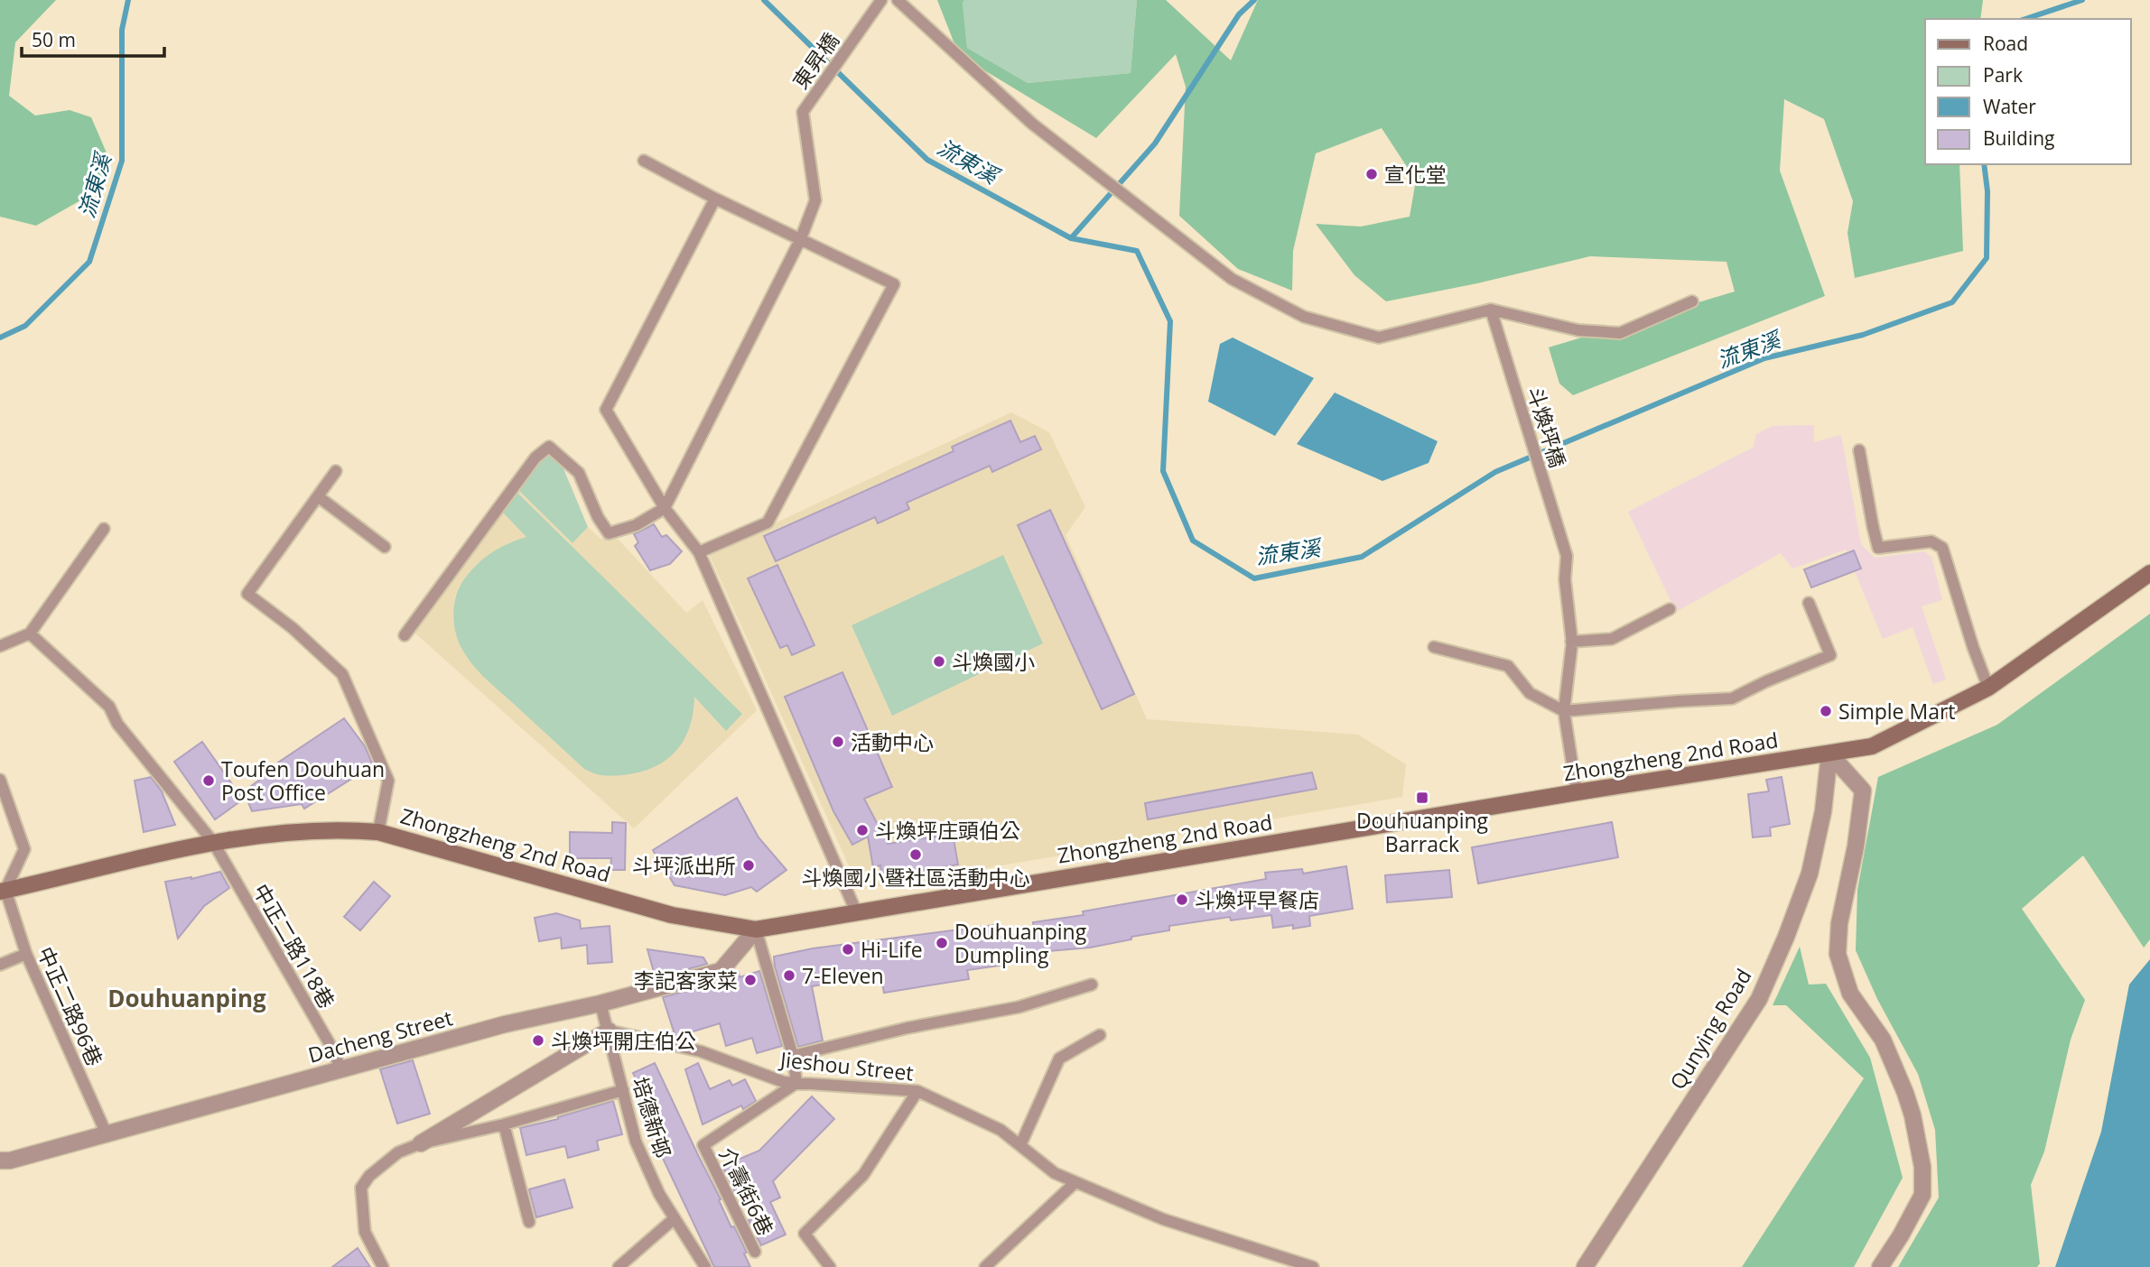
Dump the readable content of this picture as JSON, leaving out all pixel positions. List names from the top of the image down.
{
  "streets": {
    "main road": ["Zhongzheng 2nd Road"],
    "street": ["Qunying Road", "Dacheng Street"],
    "lane": [
      "東昇橋",
      "斗煥坪橋",
      "中正二路118巷",
      "中正二路96巷",
      "Jieshou Street",
      "培德新邨",
      "介壽街6巷"
    ]
  },
  "crossings": [
    ["Zhongzheng 2nd Road", "中正二路118巷"],
    ["Zhongzheng 2nd Road", "中正二路96巷"],
    ["Zhongzheng 2nd Road", "Qunying Road"],
    ["Zhongzheng 2nd Road", "Dacheng Street"],
    ["中正二路118巷", "Dacheng Street"],
    ["中正二路96巷", "Dacheng Street"],
    ["Dacheng Street", "培德新邨"],
    ["Jieshou Street", "培德新邨"],
    ["Jieshou Street", "介壽街6巷"]
  ],
  "districts": ["Douhuanping"],
  "water": ["流東溪"],
  "places": {
    "other": [
      "宣化堂",
      "斗煥國小",
      "Simple Mart",
      "活動中心",
      "Toufen Douhuan Post Office",
      "斗煥坪庄頭伯公",
      "斗煥國小暨社區活動中心",
      "斗坪派出所",
      "斗煥坪早餐店",
      "Douhuanping Dumpling",
      "Hi-Life",
      "7-Eleven",
      "李記客家菜",
      "斗煥坪開庄伯公"
    ],
    "transit": ["Douhuanping Barrack"]
  },
  "legend": [
    "Road",
    "Park",
    "Water",
    "Building"
  ],
  "scale_bar": "50 m"
}
